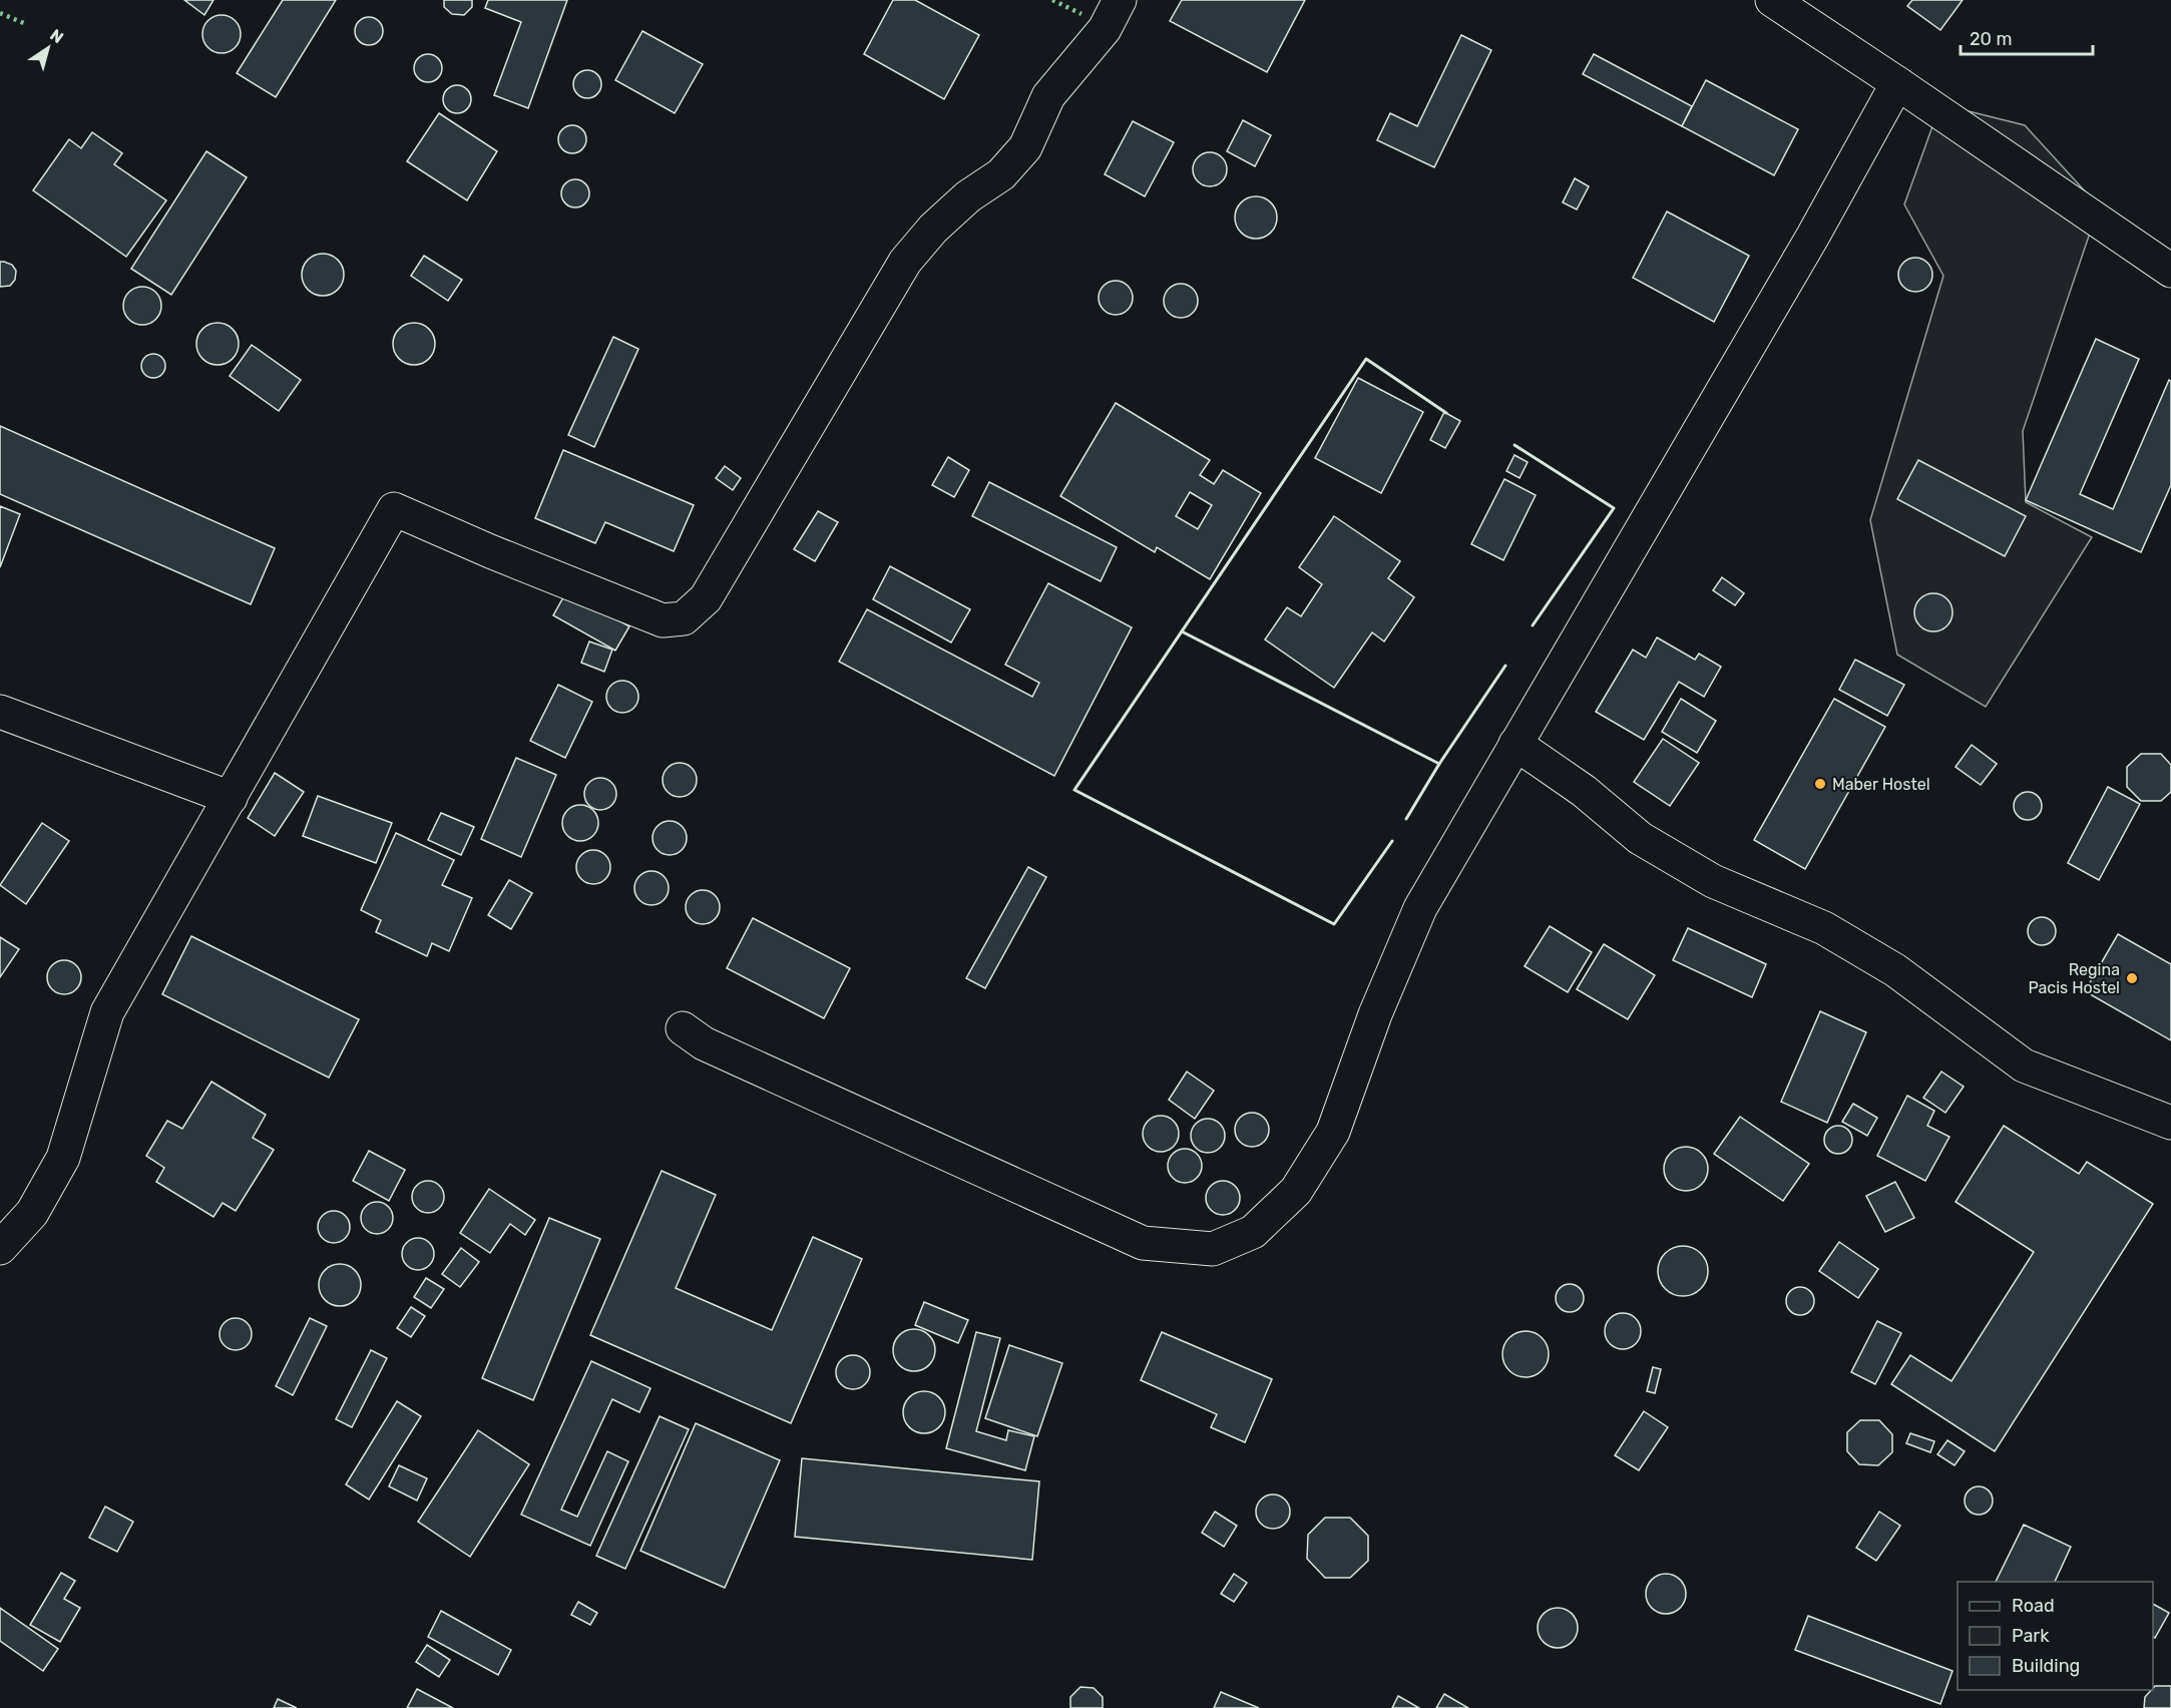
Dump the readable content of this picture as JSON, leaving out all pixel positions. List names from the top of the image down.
{
  "places": ["Maber Hostel", "Regina Pacis Hostel"],
  "legend": ["Road", "Park", "Building"],
  "scale_bar": "20 m",
  "north": "top right"
}
